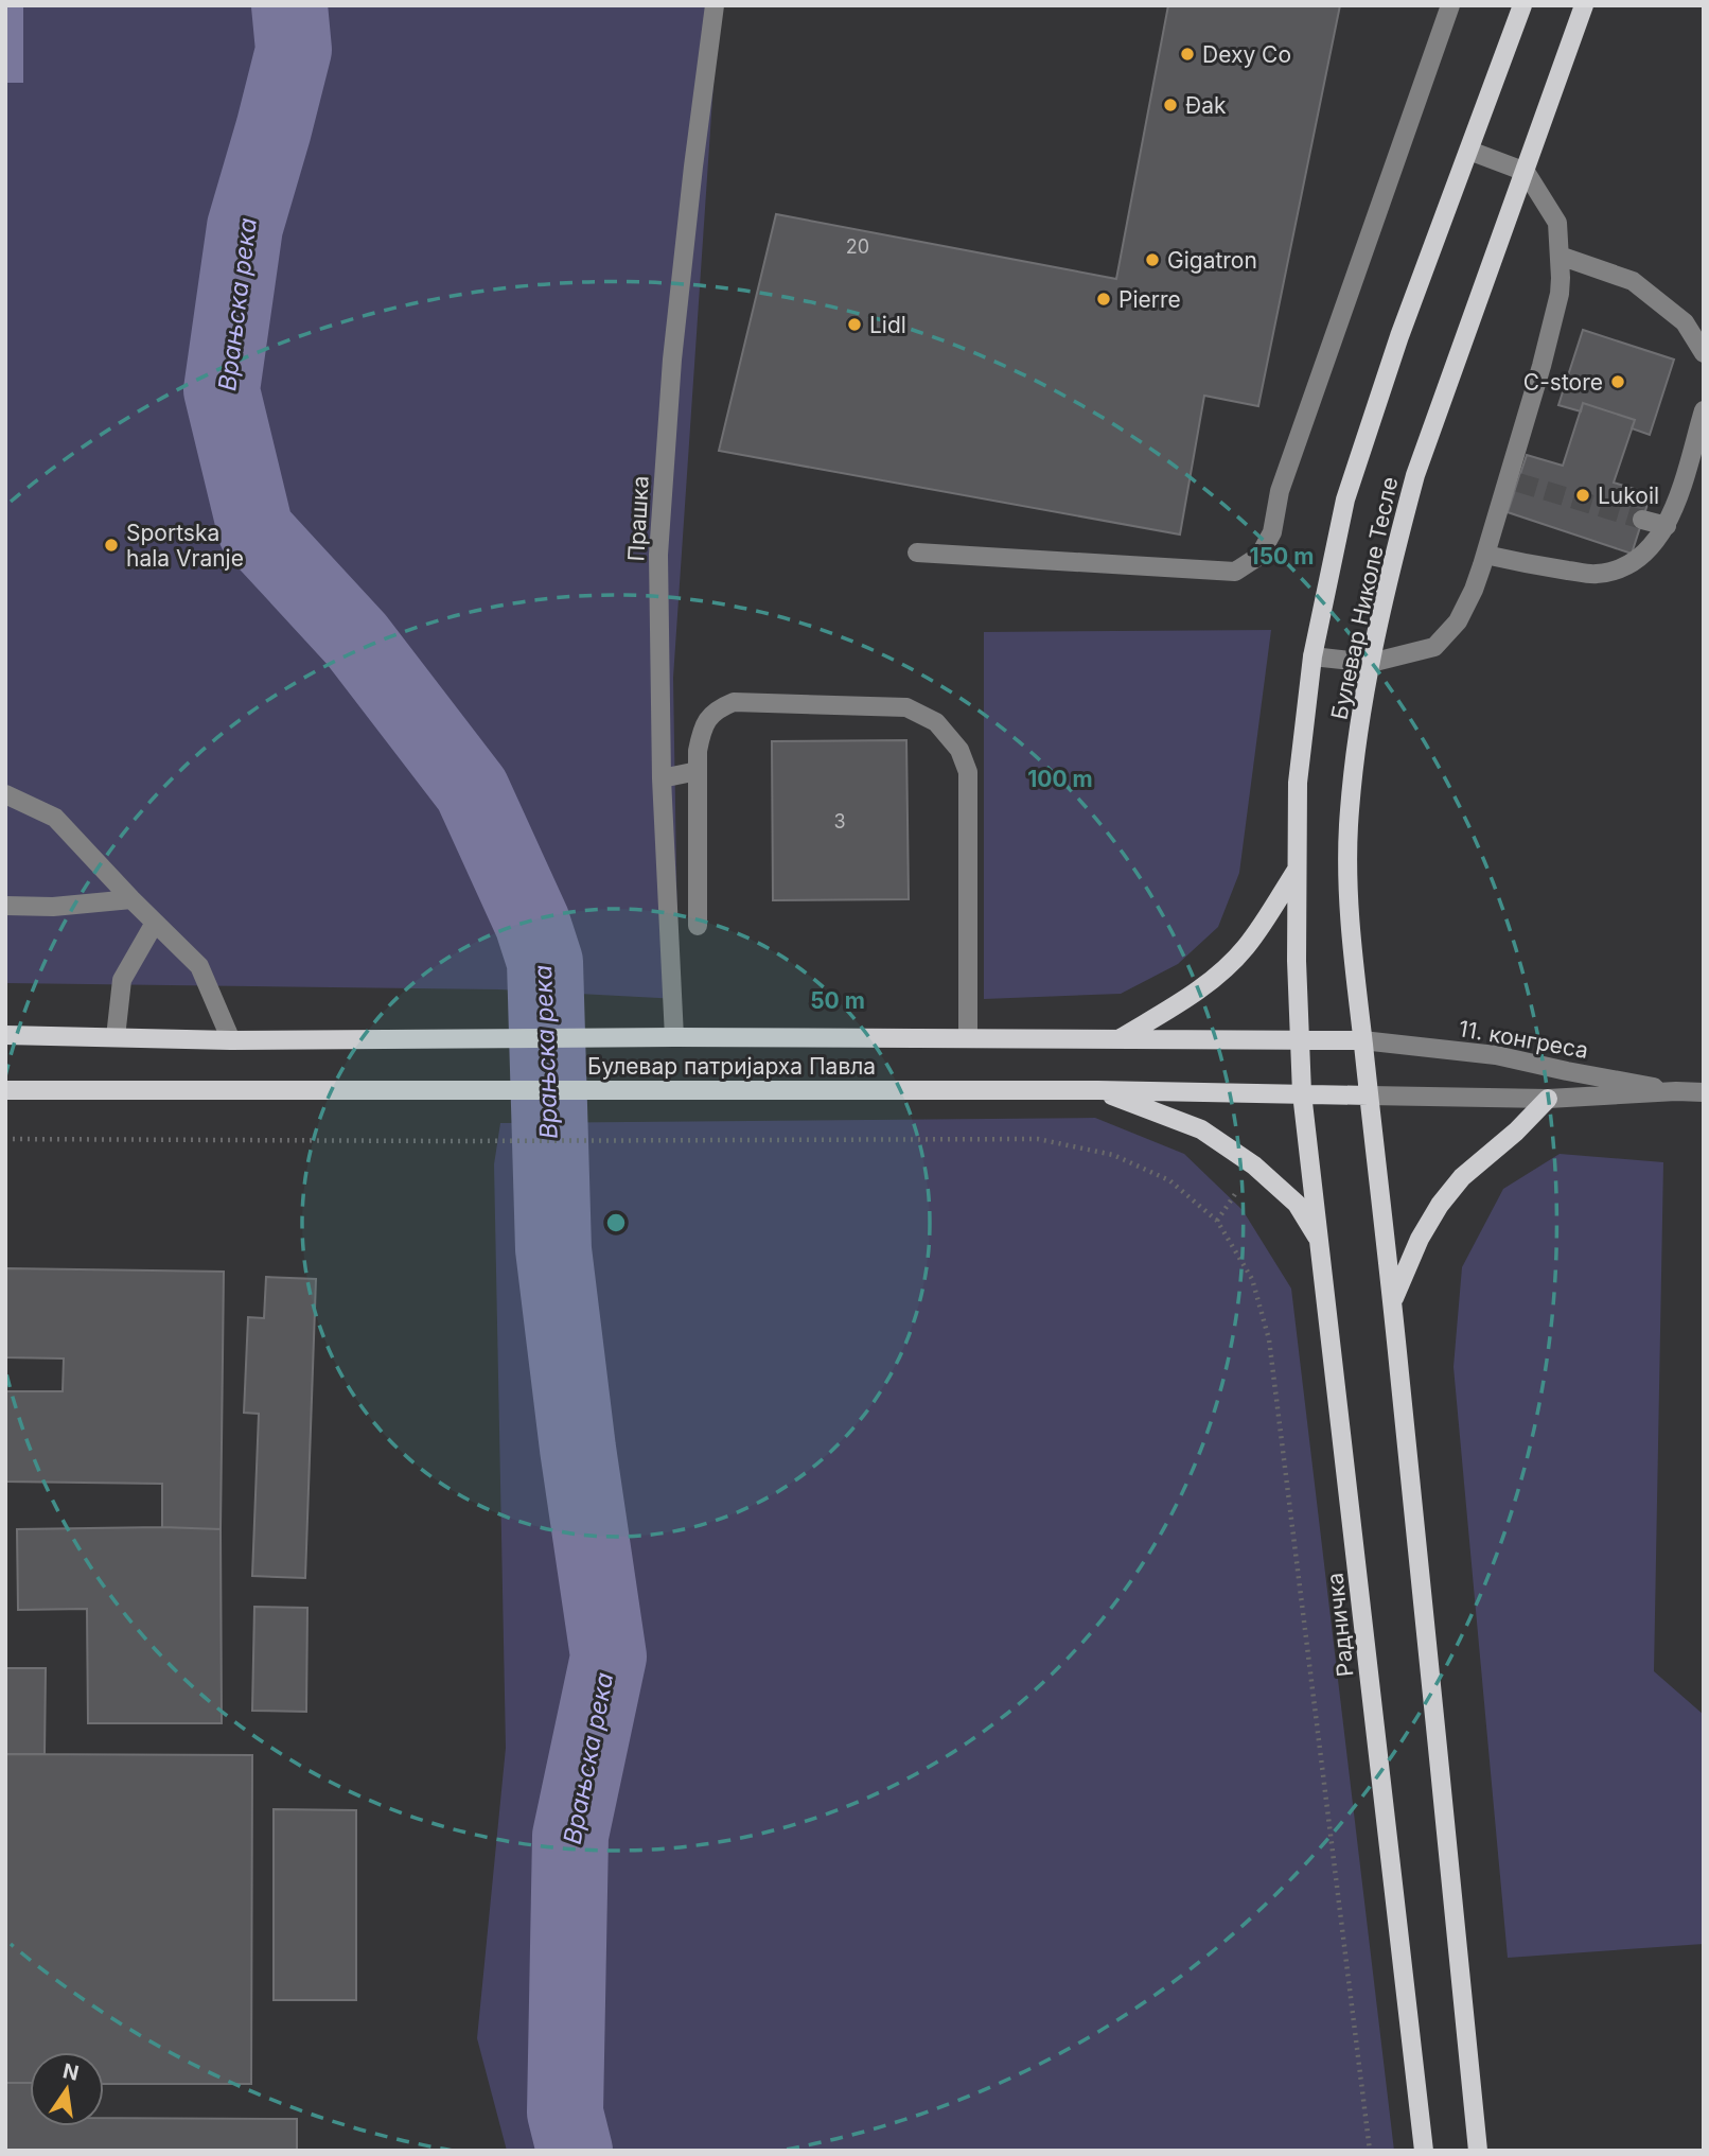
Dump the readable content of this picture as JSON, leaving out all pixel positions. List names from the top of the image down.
{
  "streets": {
    "main road": ["Булевар Николе Тесле", "Булевар патријарха Павла", "Радничка"],
    "street": ["Прашка", "11. конгреса"]
  },
  "crossings": [
    ["Прашка", "Булевар патријарха Павла"],
    ["Булевар Николе Тесле", "11. конгреса"],
    ["Булевар Николе Тесле", "Булевар патријарха Павла"],
    ["Булевар Николе Тесле", "Радничка"],
    ["11. конгреса", "Булевар патријарха Павла"],
    ["Булевар патријарха Павла", "Радничка"]
  ],
  "water": ["Врањска река"],
  "places": [
    "Dexy Co",
    "Đak",
    "Gigatron",
    "Pierre",
    "Lidl",
    "C-store",
    "Lukoil",
    "Sportska hala Vranje"
  ],
  "house_numbers": ["20", "3"],
  "north": "top",
  "rings": ["150 m", "100 m", "50 m"]
}
